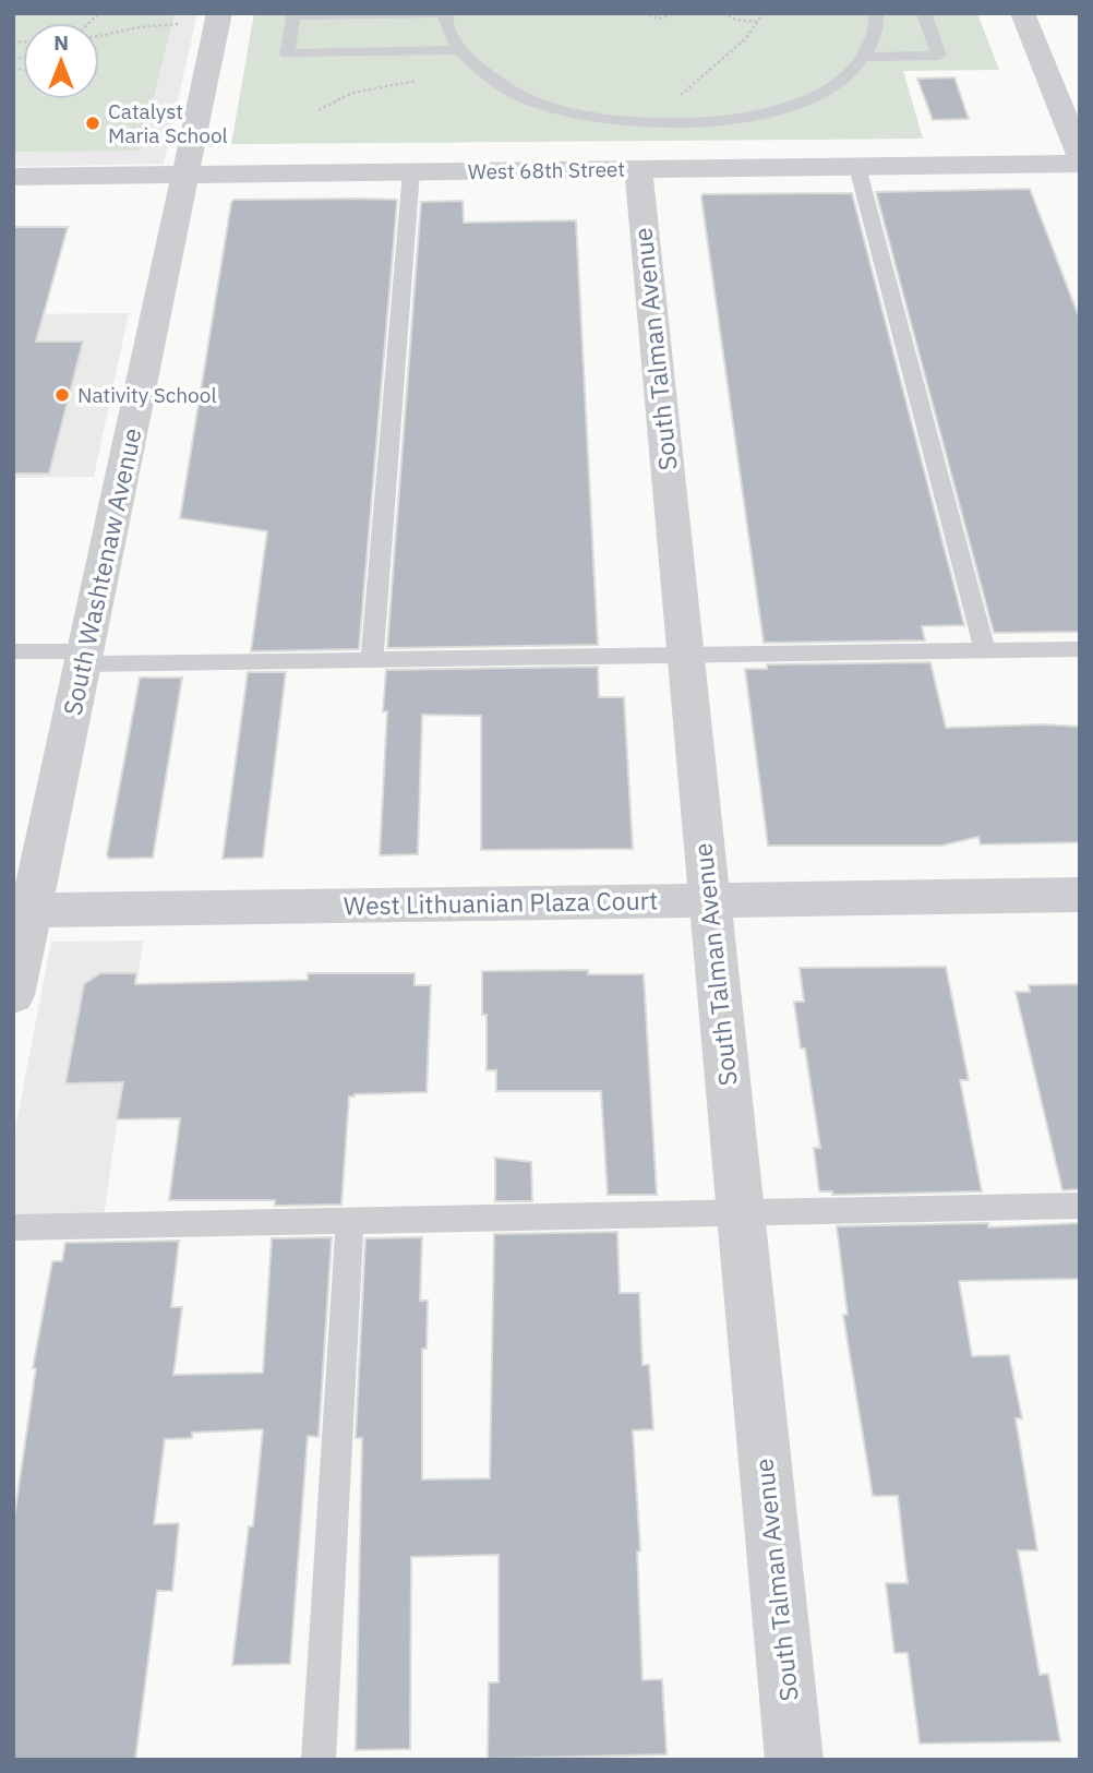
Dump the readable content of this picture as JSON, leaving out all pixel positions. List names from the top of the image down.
{
  "streets": {
    "street": [
      "West 68th Street",
      "South Talman Avenue",
      "South Washtenaw Avenue",
      "West Lithuanian Plaza Court"
    ]
  },
  "crossings": [
    ["West 68th Street", "South Talman Avenue"],
    ["West 68th Street", "South Washtenaw Avenue"],
    ["South Talman Avenue", "West Lithuanian Plaza Court"],
    ["South Washtenaw Avenue", "West Lithuanian Plaza Court"]
  ],
  "places": ["Catalyst Maria School", "Nativity School"],
  "north": "top"
}
